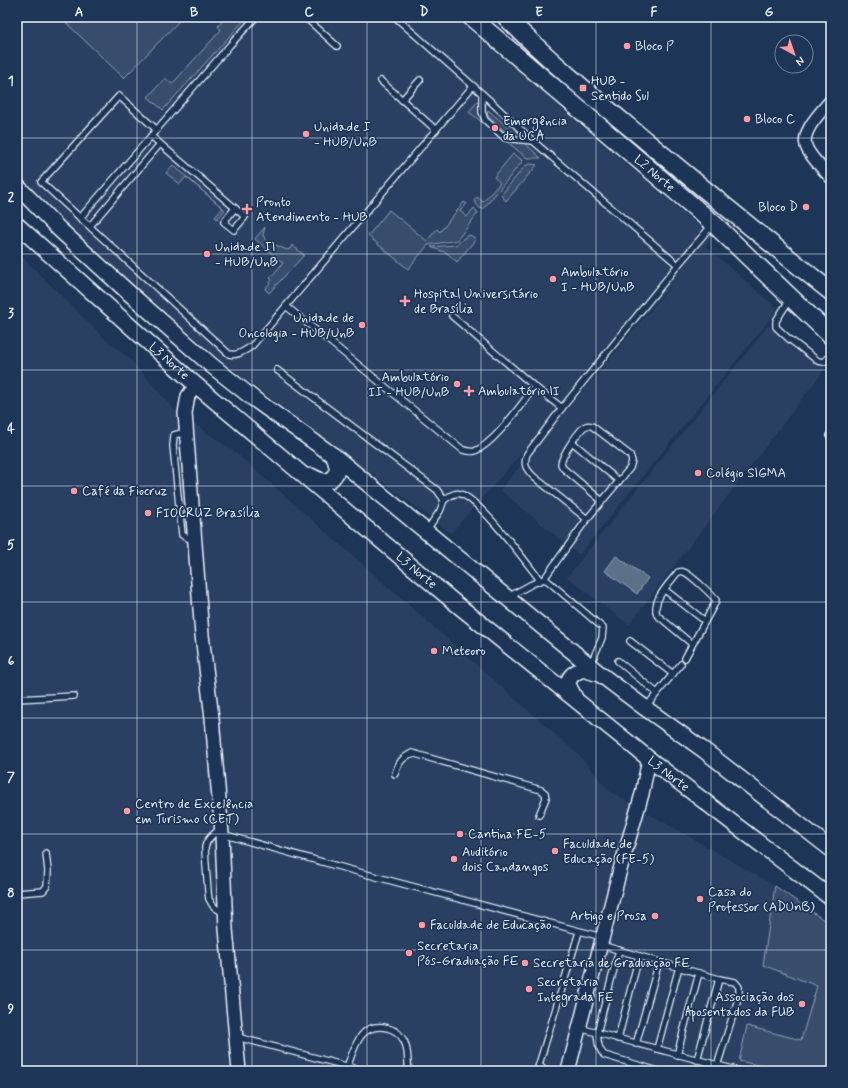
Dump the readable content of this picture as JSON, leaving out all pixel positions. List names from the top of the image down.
{
  "streets": {
    "main road": ["L2 Norte", "L3 Norte"]
  },
  "places": {
    "other": [
      "Bloco P",
      "Bloco C",
      "Emergência da UCA",
      "Unidade I - HUB/UnB",
      "Bloco D",
      "Unidade II - HUB/UnB",
      "Ambulatório I - HUB/UnB",
      "Unidade de Oncologia - HUB/UnB",
      "Ambulatório II - HUB/UnB",
      "Colégio SIGMA",
      "Café da Fiocruz",
      "FIOCRUZ Brasília",
      "Meteoro",
      "Centro de Excelência em Turismo (CET)",
      "Cantina FE-5",
      "Faculdade de Educação (FE-5)",
      "Auditório dois Candangos",
      "Casa do Professor (ADUnB)",
      "Artigo e Prosa",
      "Faculdade de Educação",
      "Secretaria Pós-Graduação FE",
      "Secretaria de Graduação FE",
      "Secretaria Integrada FE",
      "Associação dos Aposentados da FUB"
    ],
    "transit": ["HUB - Sentido Sul"],
    "health": ["Pronto Atendimento - HUB", "Hospital Universitário de Brasília", "Ambulatório II"]
  },
  "north": "bottom right",
  "grid": {
    "columns": [
      "A",
      "B",
      "C",
      "D",
      "E",
      "F",
      "G"
    ],
    "rows": [
      "1",
      "2",
      "3",
      "4",
      "5",
      "6",
      "7",
      "8",
      "9"
    ]
  }
}
